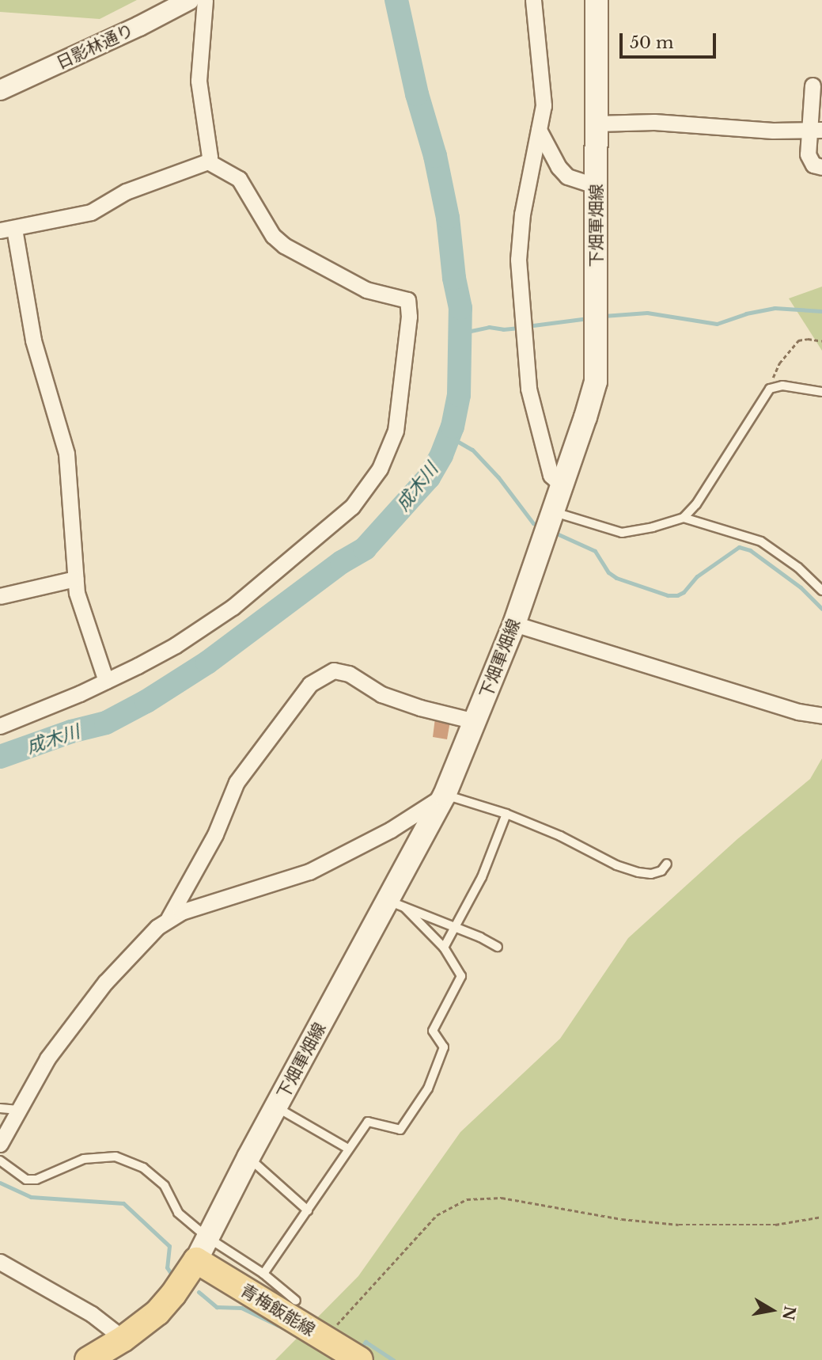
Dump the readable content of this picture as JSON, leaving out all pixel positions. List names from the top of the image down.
{
  "streets": {
    "main road": ["下畑軍畑線", "青梅飯能線"],
    "street": ["日影林通り"]
  },
  "crossings": [
    ["下畑軍畑線", "青梅飯能線"]
  ],
  "water": ["成木川"],
  "scale_bar": "50 m",
  "north": "right"
}
